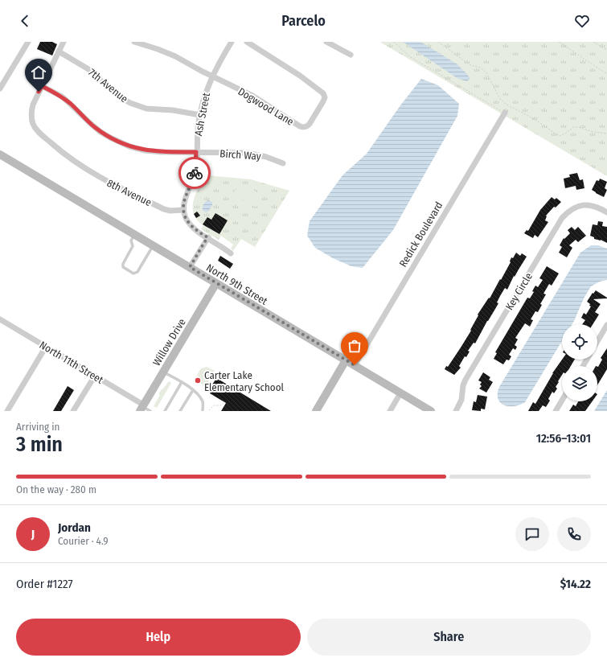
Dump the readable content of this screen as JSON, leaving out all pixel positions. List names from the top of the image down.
{
  "streets": {
    "street": [
      "7th Avenue",
      "Dogwood Lane",
      "Ash Street",
      "Birch Way",
      "8th Avenue",
      "Redick Boulevard",
      "North 9th Street",
      "Key Circle",
      "Willow Drive",
      "North 11th Street"
    ]
  },
  "crossings": [
    ["7th Avenue", "Ash Street"],
    ["Dogwood Lane", "Ash Street"],
    ["Ash Street", "Birch Way"],
    ["Ash Street", "8th Avenue"],
    ["Birch Way", "8th Avenue"],
    ["Redick Boulevard", "North 9th Street"],
    ["North 9th Street", "Willow Drive"],
    ["Willow Drive", "North 11th Street"]
  ],
  "places": ["Carter Lake Elementary School"],
  "page": {
    "header": "Parcelo",
    "heading": ["3 min", "Arriving in", "12:56–13:01"],
    "panel": [
      "Jordan",
      "Courier · 4.9",
      "Order #1227",
      "$14.22"
    ],
    "bar": "On the way · 280 m",
    "round": "J",
    "buttons": ["Help", "Share"]
  }
}
